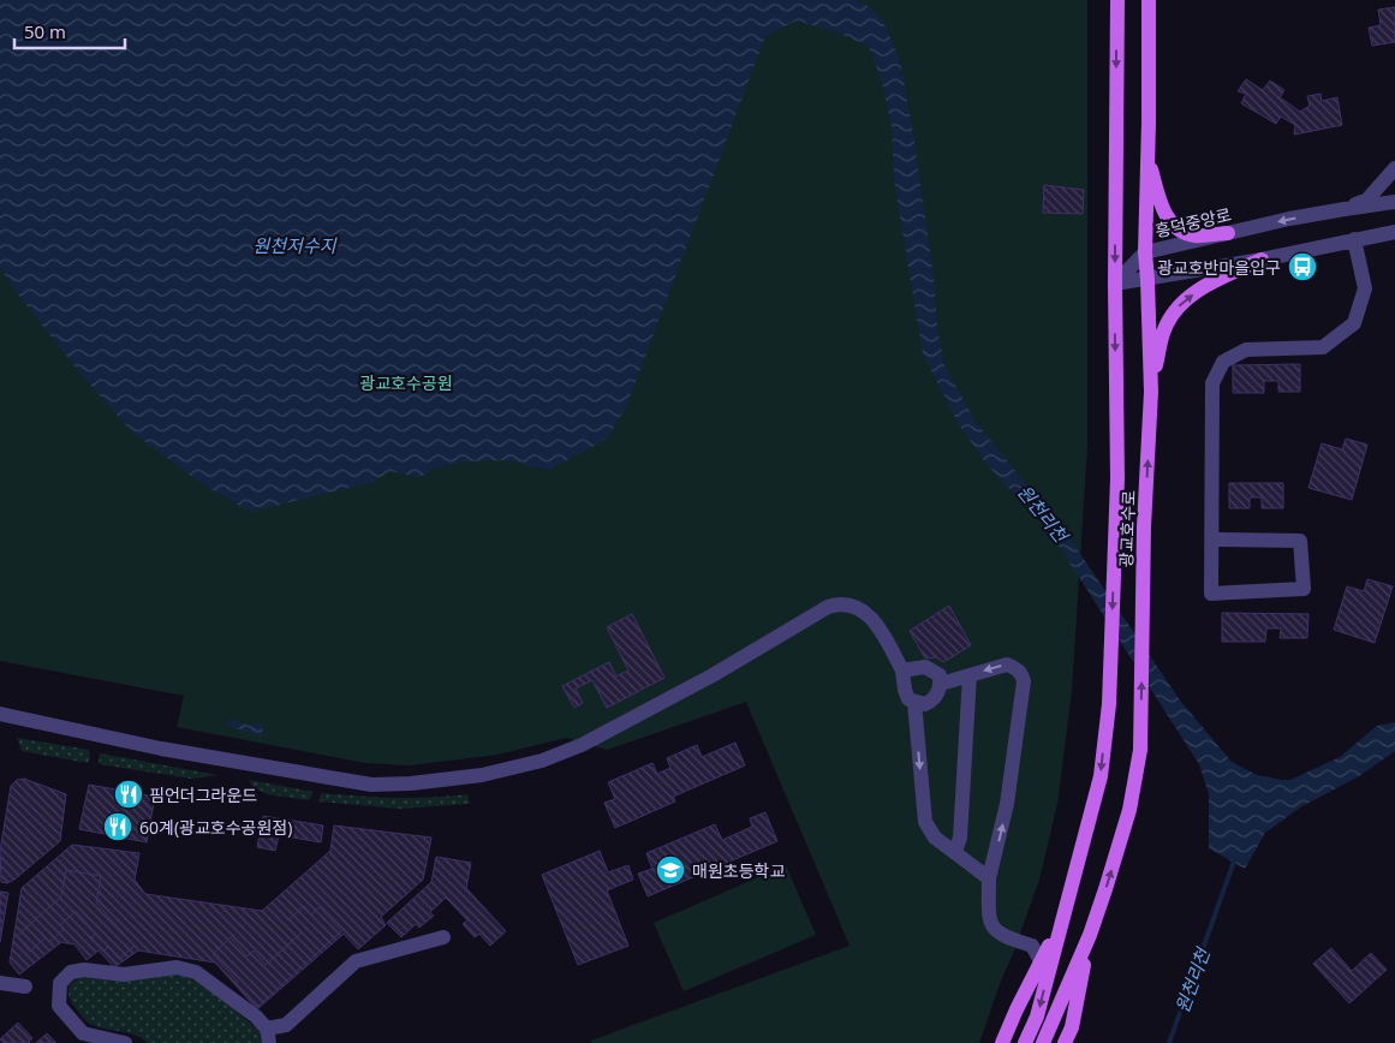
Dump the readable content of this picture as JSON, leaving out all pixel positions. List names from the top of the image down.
{
  "streets": {
    "main road": ["광교호수로"],
    "street": ["흥덕중앙로"]
  },
  "crossings": [
    ["흥덕중앙로", "광교호수로"]
  ],
  "water": ["원천저수지", "원천리천"],
  "parks": ["광교호수공원"],
  "places": {
    "bus stop": ["광교호반마을입구"],
    "restaurant": ["핌언더그라운드", "60계(광교호수공원점)"],
    "school or university": ["매원초등학교"]
  },
  "scale_bar": "50 m"
}
